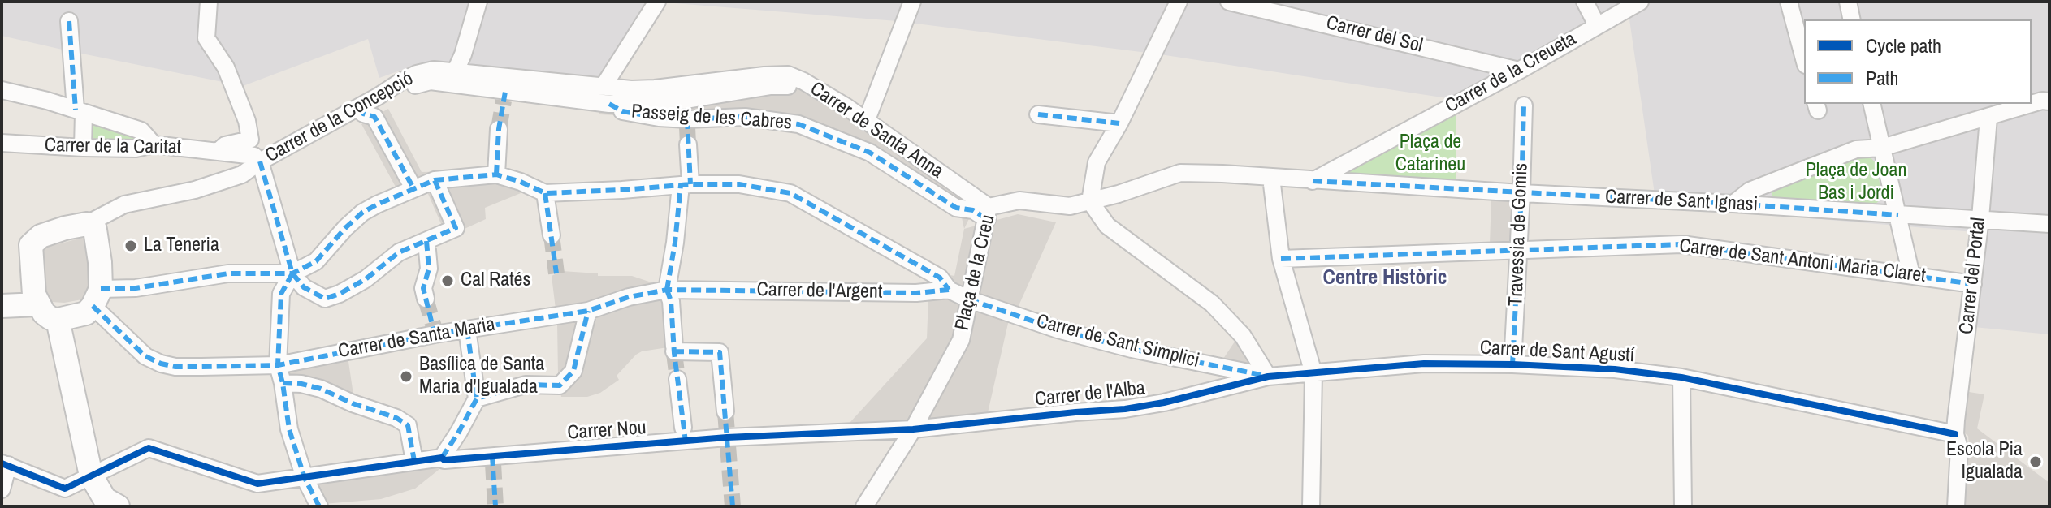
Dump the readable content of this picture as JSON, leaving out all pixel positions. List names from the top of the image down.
{
  "streets": {
    "street": [
      "Carrer del Sol",
      "Carrer de la Creueta",
      "Carrer de la Concepció",
      "Passeig de les Cabres",
      "Carrer de Santa Anna",
      "Carrer de la Caritat",
      "Carrer de Sant Ignasi",
      "Travessia de Gomis",
      "Carrer de Sant Antoni Maria Claret",
      "Plaça de la Creu",
      "Carrer del Portal",
      "Carrer de l'Argent",
      "Carrer de Santa Maria",
      "Carrer de Sant Simplici",
      "Carrer de Sant Agustí",
      "Carrer de l'Alba",
      "Carrer Nou"
    ]
  },
  "crossings": [
    ["Carrer del Sol", "Carrer de la Creueta"],
    ["Carrer de la Creueta", "Carrer de Sant Ignasi"],
    ["Carrer de la Concepció", "Passeig de les Cabres"],
    ["Carrer de la Concepció", "Carrer de Santa Anna"],
    ["Carrer de la Concepció", "Carrer de la Caritat"],
    ["Carrer de la Concepció", "Carrer de Santa Maria"],
    ["Passeig de les Cabres", "Carrer de Santa Anna"],
    ["Passeig de les Cabres", "Plaça de la Creu"],
    ["Carrer de Santa Anna", "Plaça de la Creu"],
    ["Carrer de Sant Ignasi", "Travessia de Gomis"],
    ["Carrer de Sant Ignasi", "Plaça de la Creu"],
    ["Carrer de Sant Ignasi", "Carrer del Portal"],
    ["Travessia de Gomis", "Carrer de Sant Antoni Maria Claret"],
    ["Travessia de Gomis", "Carrer de Sant Agustí"],
    ["Carrer de Sant Antoni Maria Claret", "Carrer del Portal"],
    ["Plaça de la Creu", "Carrer de Sant Simplici"],
    ["Plaça de la Creu", "Carrer de l'Alba"],
    ["Plaça de la Creu", "Carrer Nou"],
    ["Carrer del Portal", "Carrer de Sant Agustí"],
    ["Carrer de l'Argent", "Carrer de Santa Maria"],
    ["Carrer de Sant Simplici", "Carrer de Sant Agustí"],
    ["Carrer de Sant Simplici", "Carrer de l'Alba"],
    ["Carrer de Sant Agustí", "Carrer de l'Alba"],
    ["Carrer de l'Alba", "Carrer Nou"]
  ],
  "districts": ["Centre Històric"],
  "parks": ["Plaça de Catarineu", "Plaça de Joan Bas i Jordi"],
  "places": [
    "La Teneria",
    "Cal Ratés",
    "Basílica de Santa Maria d'Igualada",
    "Escola Pia Igualada"
  ],
  "legend": ["Cycle path", "Path"]
}
